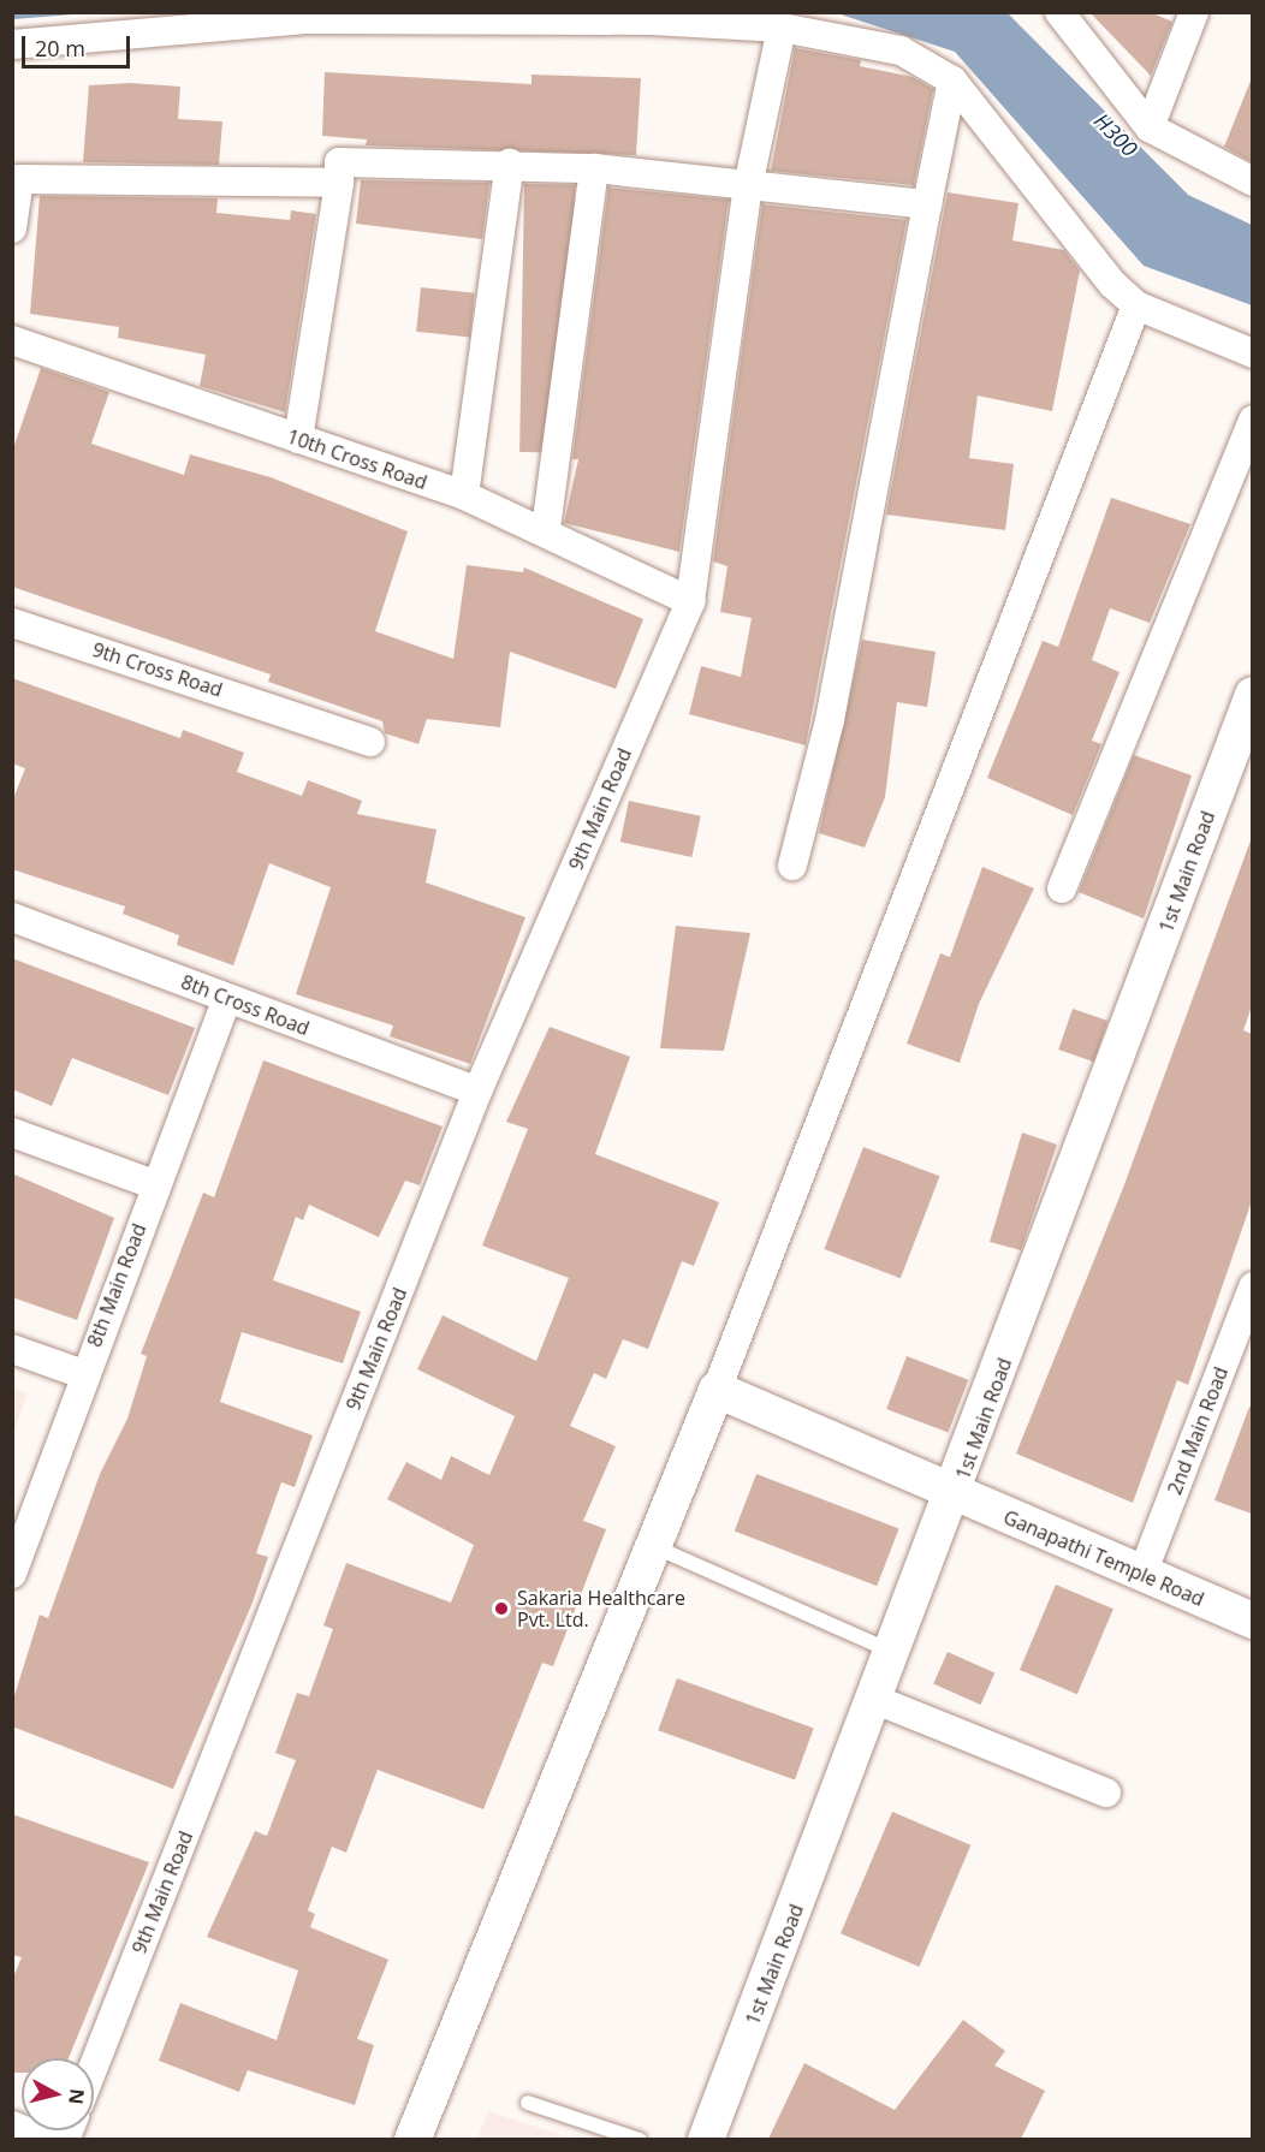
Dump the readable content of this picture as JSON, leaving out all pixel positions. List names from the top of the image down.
{
  "streets": {
    "street": [
      "10th Cross Road",
      "9th Cross Road",
      "9th Main Road",
      "1st Main Road",
      "8th Cross Road",
      "8th Main Road",
      "2nd Main Road",
      "Ganapathi Temple Road"
    ]
  },
  "crossings": [
    ["10th Cross Road", "9th Main Road"],
    ["9th Main Road", "8th Cross Road"],
    ["1st Main Road", "Ganapathi Temple Road"],
    ["8th Cross Road", "8th Main Road"],
    ["2nd Main Road", "Ganapathi Temple Road"]
  ],
  "water": ["H300"],
  "places": ["Sakaria Healthcare Pvt. Ltd."],
  "scale_bar": "20 m",
  "north": "right"
}
